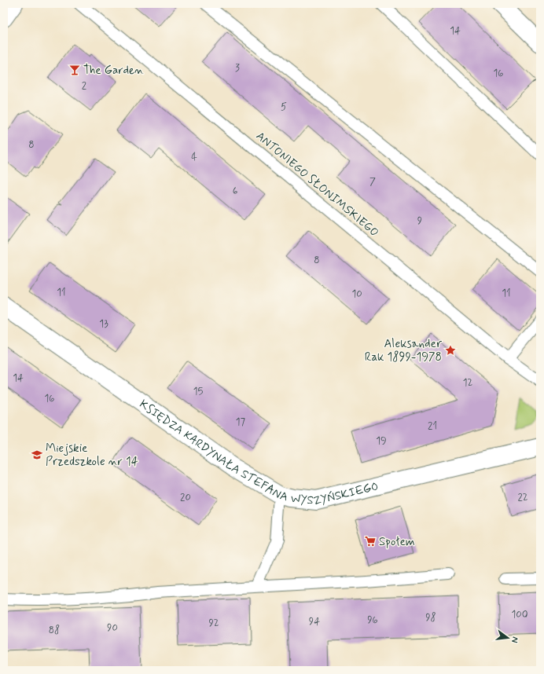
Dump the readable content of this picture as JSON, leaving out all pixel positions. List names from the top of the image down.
{
  "streets": {
    "street": ["KSIĘDZA KARDYNAŁA STEFANA WYSZYŃSKIEGO"],
    "lane": ["ANTONIEGO SŁONIMSKIEGO"]
  },
  "places": {
    "bar": ["The Garden"],
    "place": ["Aleksander Rak 1899-1978"],
    "school or university": ["Miejskie Przedszkole nr 14"],
    "supermarket": ["Społem"]
  },
  "house_numbers": [
    "14",
    "3",
    "16",
    "2",
    "5",
    "8",
    "4",
    "7",
    "6",
    "9",
    "8",
    "11",
    "11",
    "10",
    "13",
    "14",
    "12",
    "15",
    "16",
    "17",
    "21",
    "19",
    "20",
    "22",
    "100",
    "98",
    "96",
    "94",
    "92",
    "90",
    "88"
  ],
  "north": "right"
}
